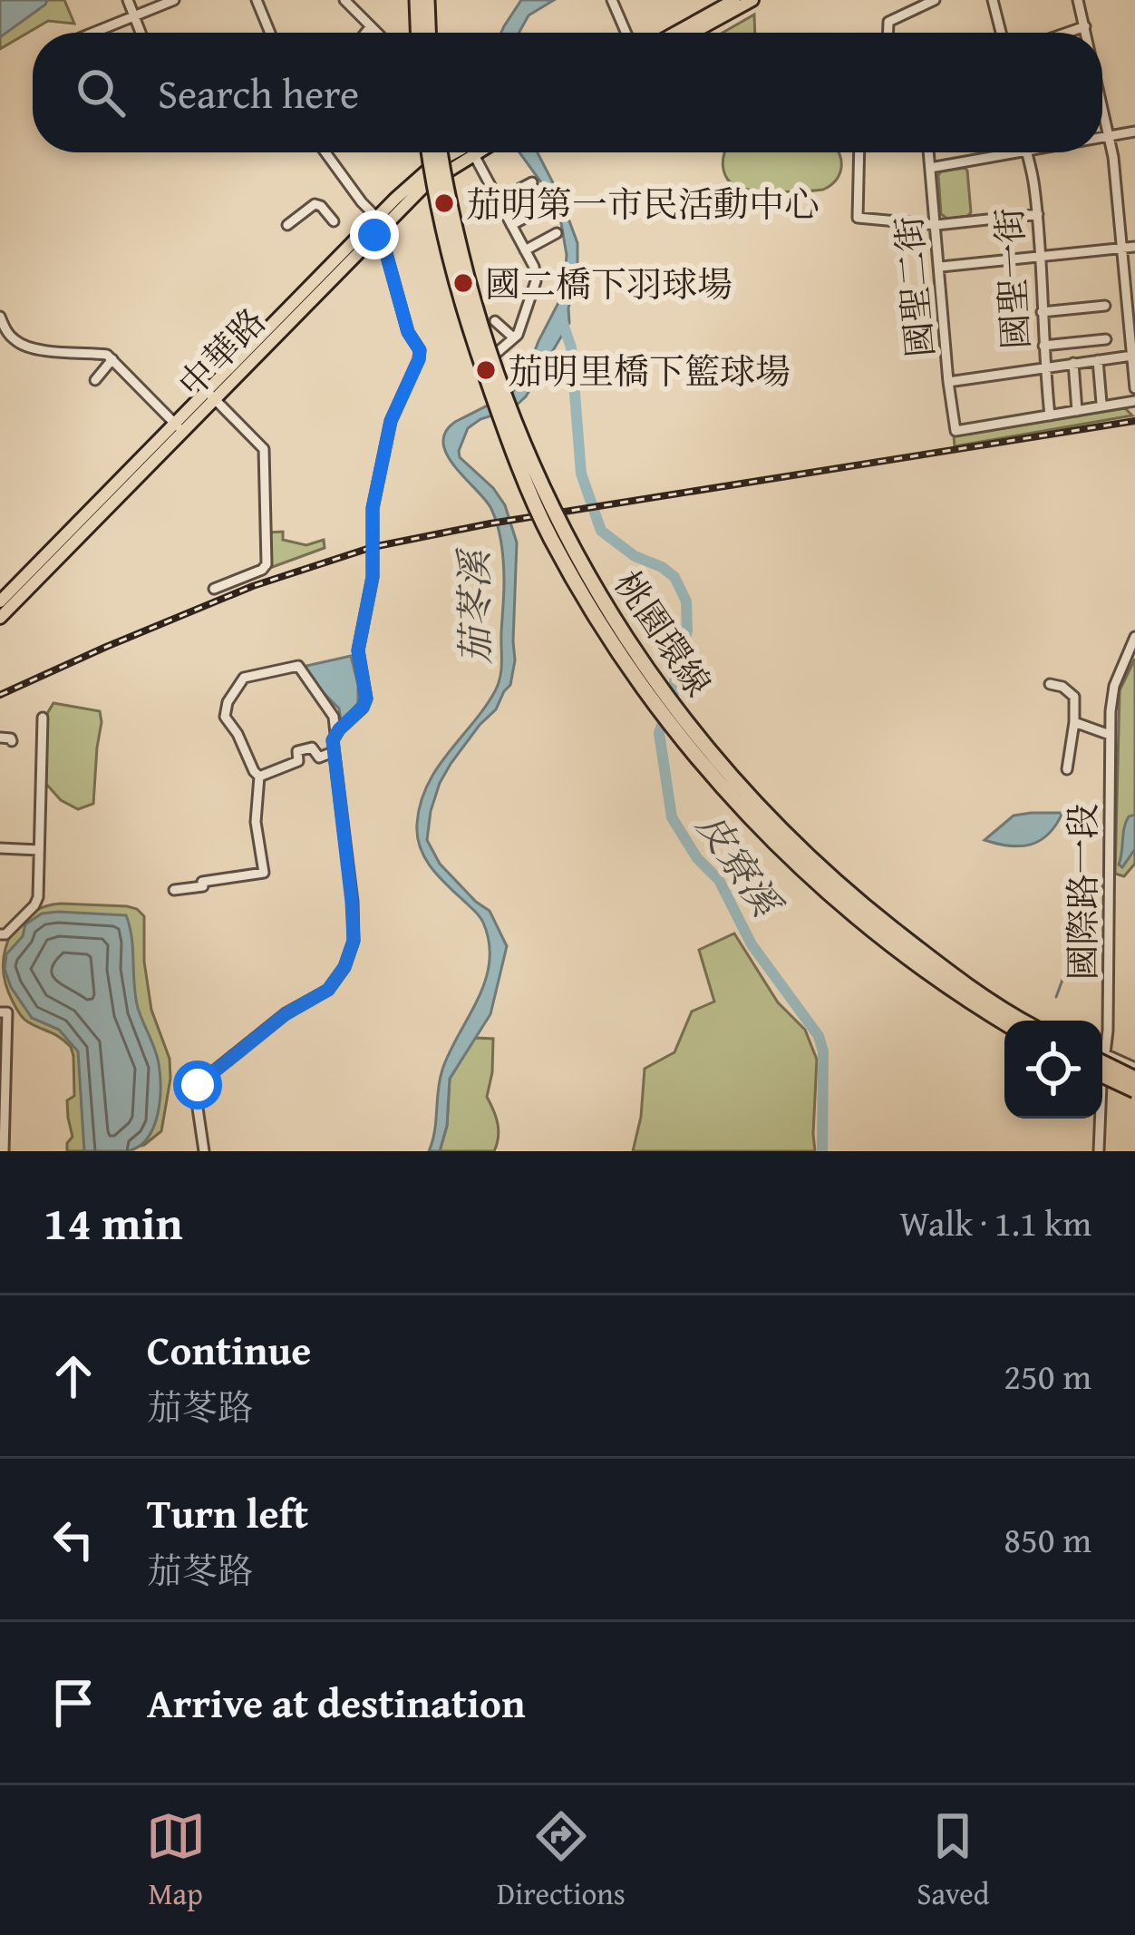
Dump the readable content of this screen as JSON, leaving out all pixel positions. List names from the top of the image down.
{
  "streets": {
    "highway": ["桃園環線"],
    "main road": ["中華路"],
    "street": ["國聖一街", "國聖二街", "國際路一段"]
  },
  "crossings": [
    ["國聖一街", "國聖二街"]
  ],
  "water": ["茄苳溪", "皮寮溪"],
  "places": ["茄明第一市民活動中心", "國二橋下羽球場", "茄明里橋下籃球場"],
  "page": {
    "search": "Search here",
    "heading": ["14 min", "Walk · 1.1 km"],
    "list": [
      ["Continue", "茄苳路", "250 m"],
      ["Turn left", "茄苳路", "850 m"],
      "Arrive at destination"
    ],
    "nav": ["Map", "Directions", "Saved"]
  }
}
